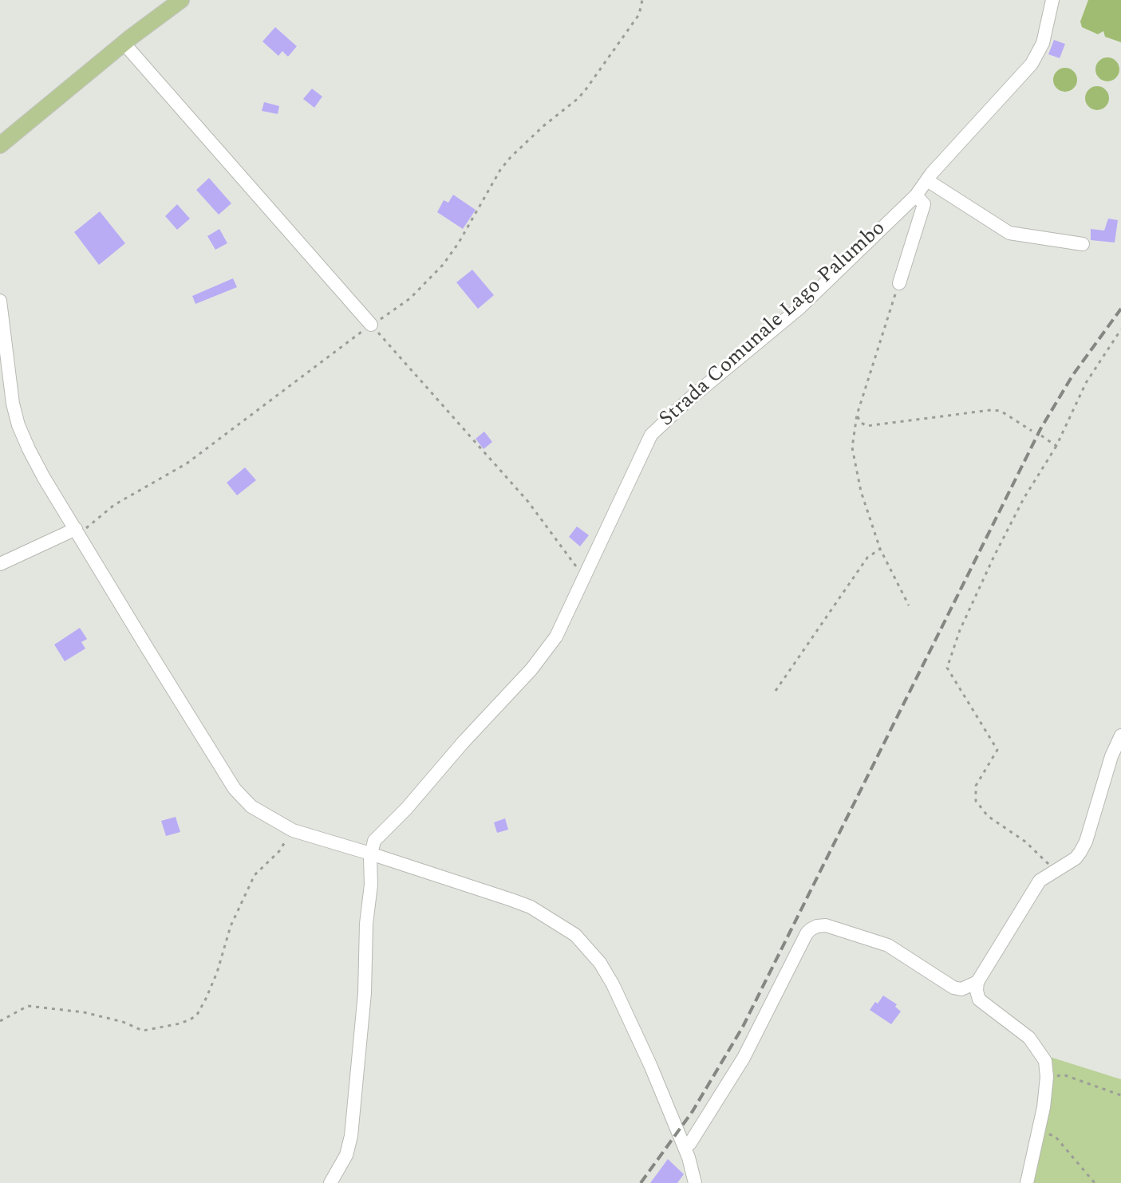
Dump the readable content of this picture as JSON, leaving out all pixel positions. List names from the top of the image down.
{
  "streets": {
    "street": ["Strada Comunale Lago Palumbo"]
  }
}
